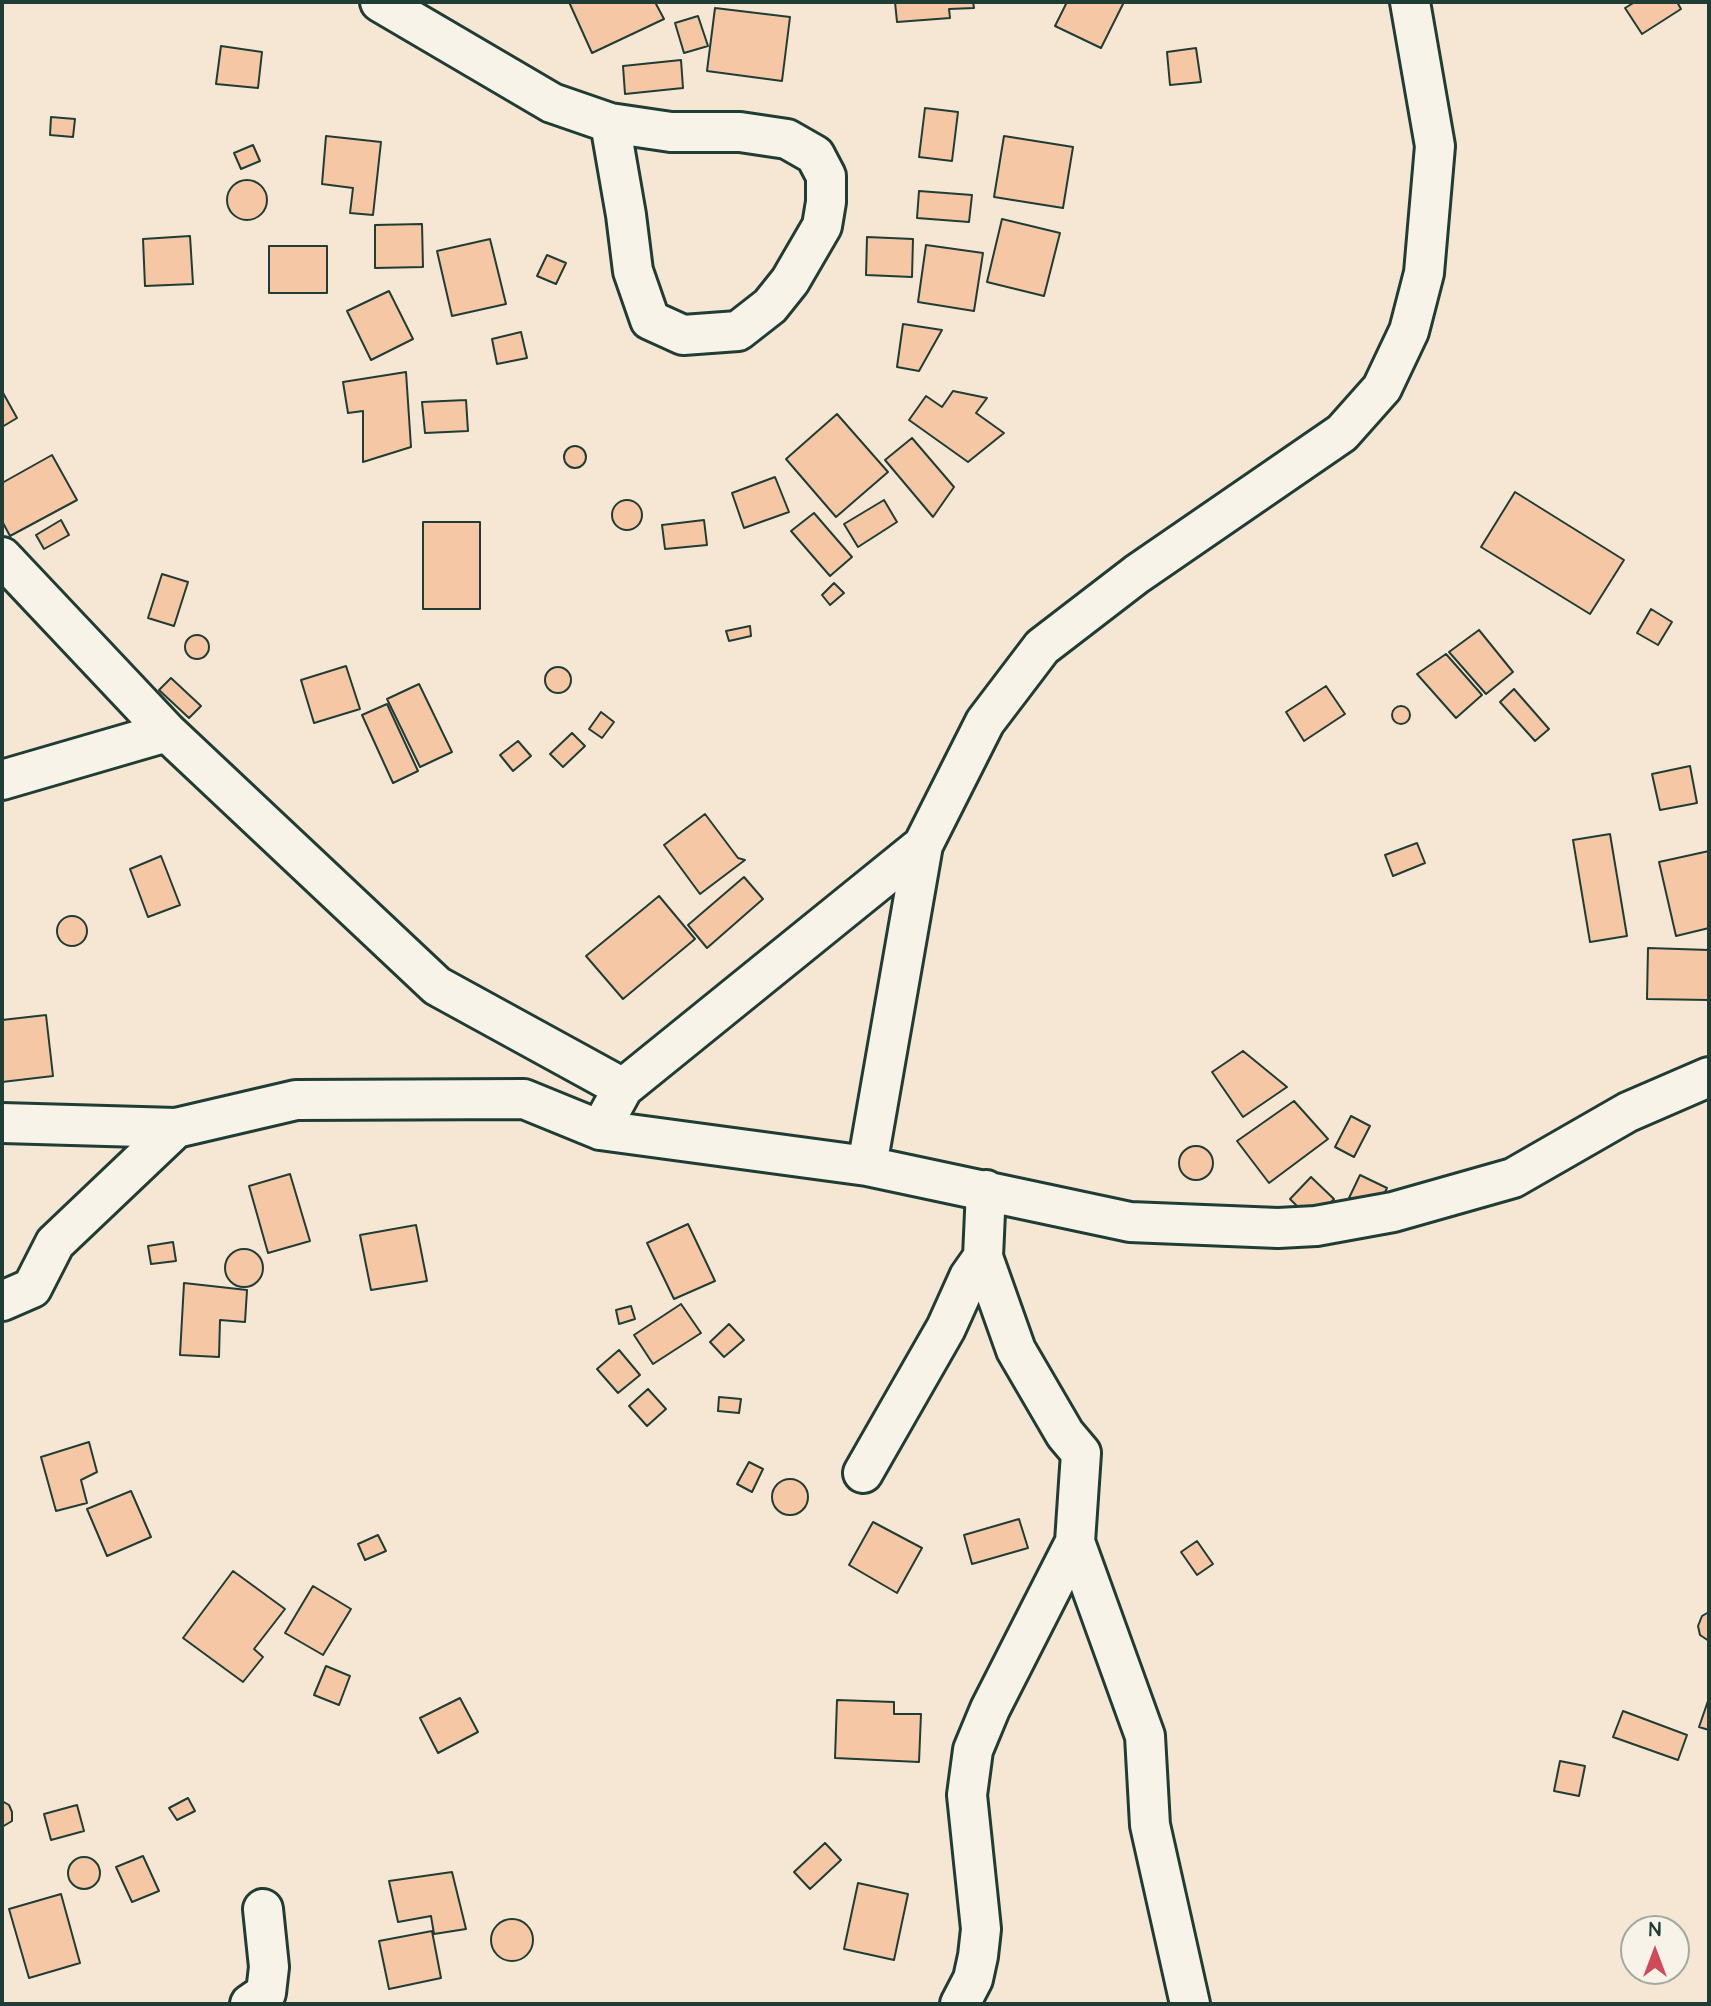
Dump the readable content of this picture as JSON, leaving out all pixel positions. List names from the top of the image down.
{
  "north": "top"
}
